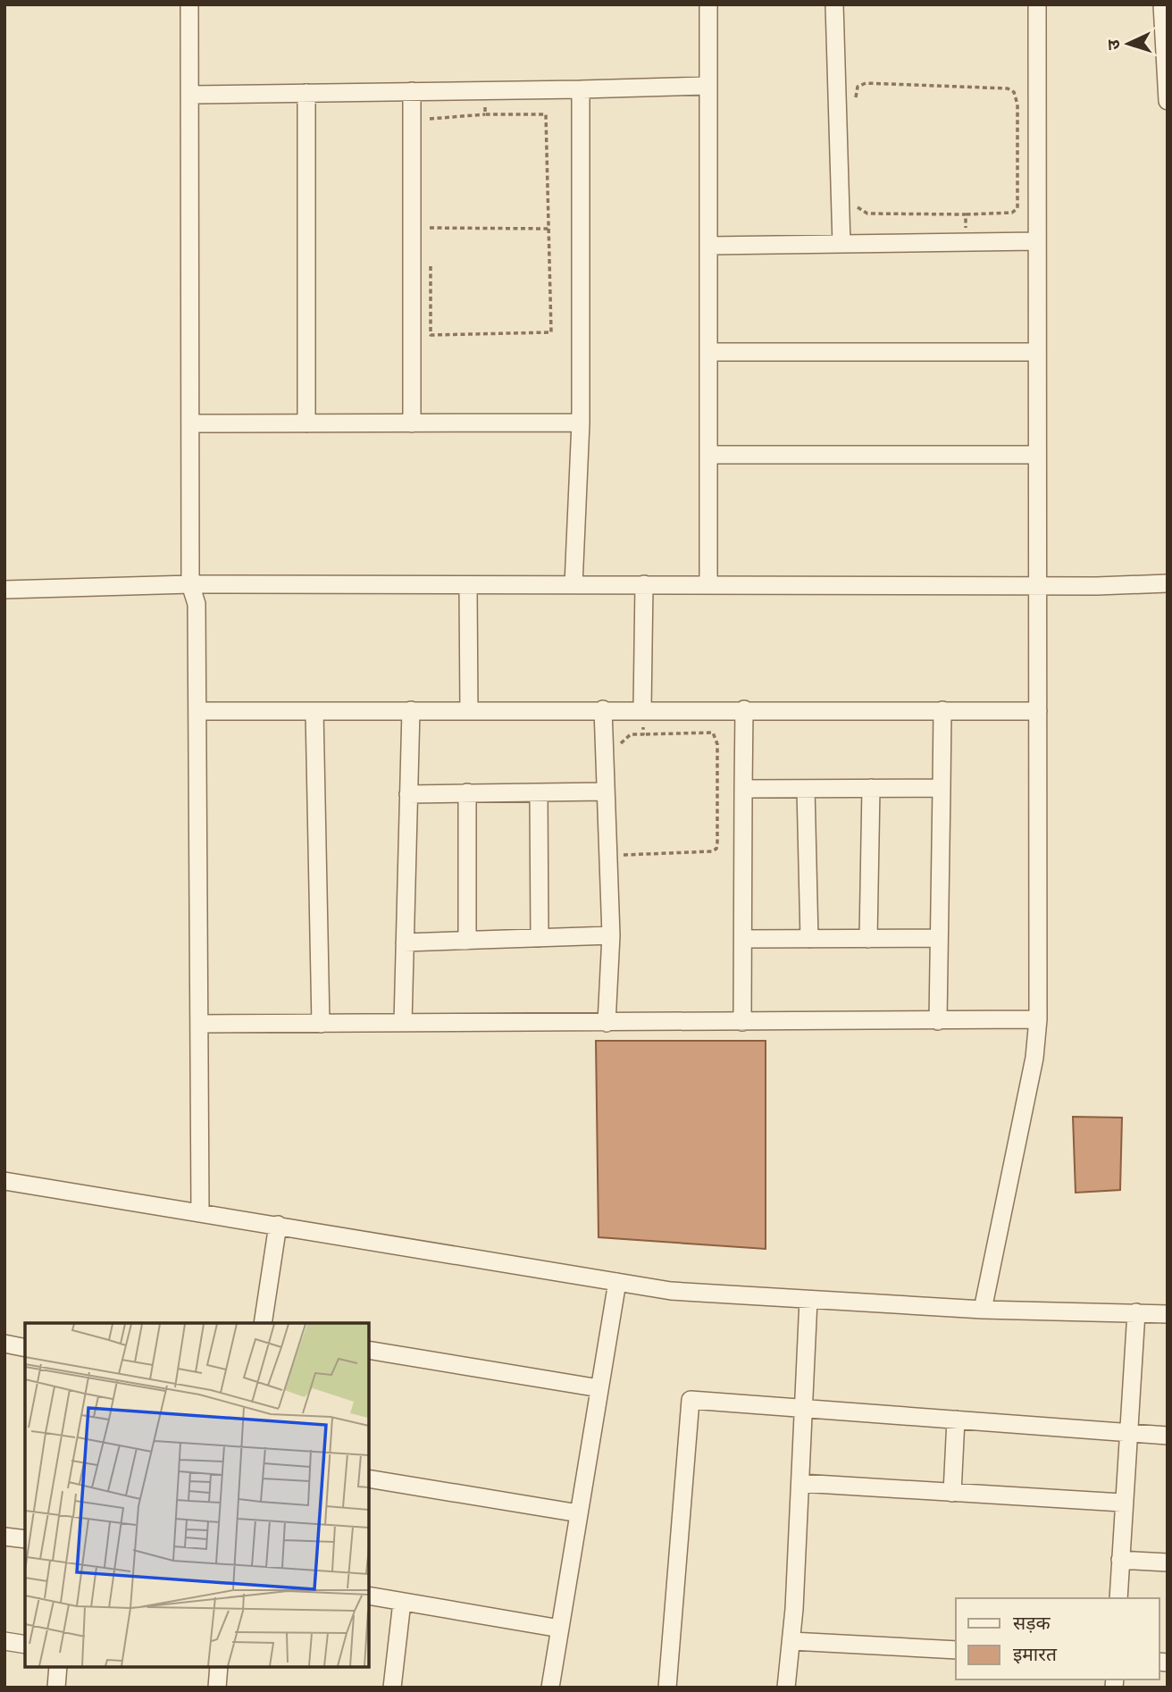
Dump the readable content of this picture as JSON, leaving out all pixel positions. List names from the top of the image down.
{
  "legend": ["सड़क", "इमारत"],
  "north": "left"
}
